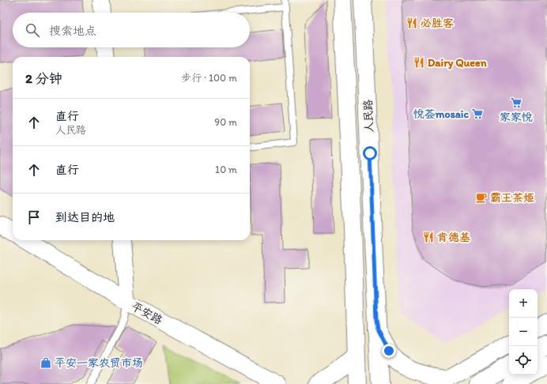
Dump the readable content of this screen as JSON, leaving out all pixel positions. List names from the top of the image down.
{
  "streets": {
    "main road": ["人民路"],
    "street": ["平安路"]
  },
  "places": {
    "restaurant": ["必胜客", "Dairy Queen", "肯德基"],
    "supermarket": ["家家悦", "悦荟mosaic"],
    "cafe": ["霸王茶姬"],
    "shop": ["平安一家农贸市场"]
  },
  "page": {
    "search": "搜索地点",
    "heading": ["2 分钟", "步行 · 100 m"],
    "list": [
      ["直行", "人民路", "90 m"],
      ["直行", "10 m"],
      "到达目的地"
    ],
    "map_buttons": ["+", "−"]
  }
}
